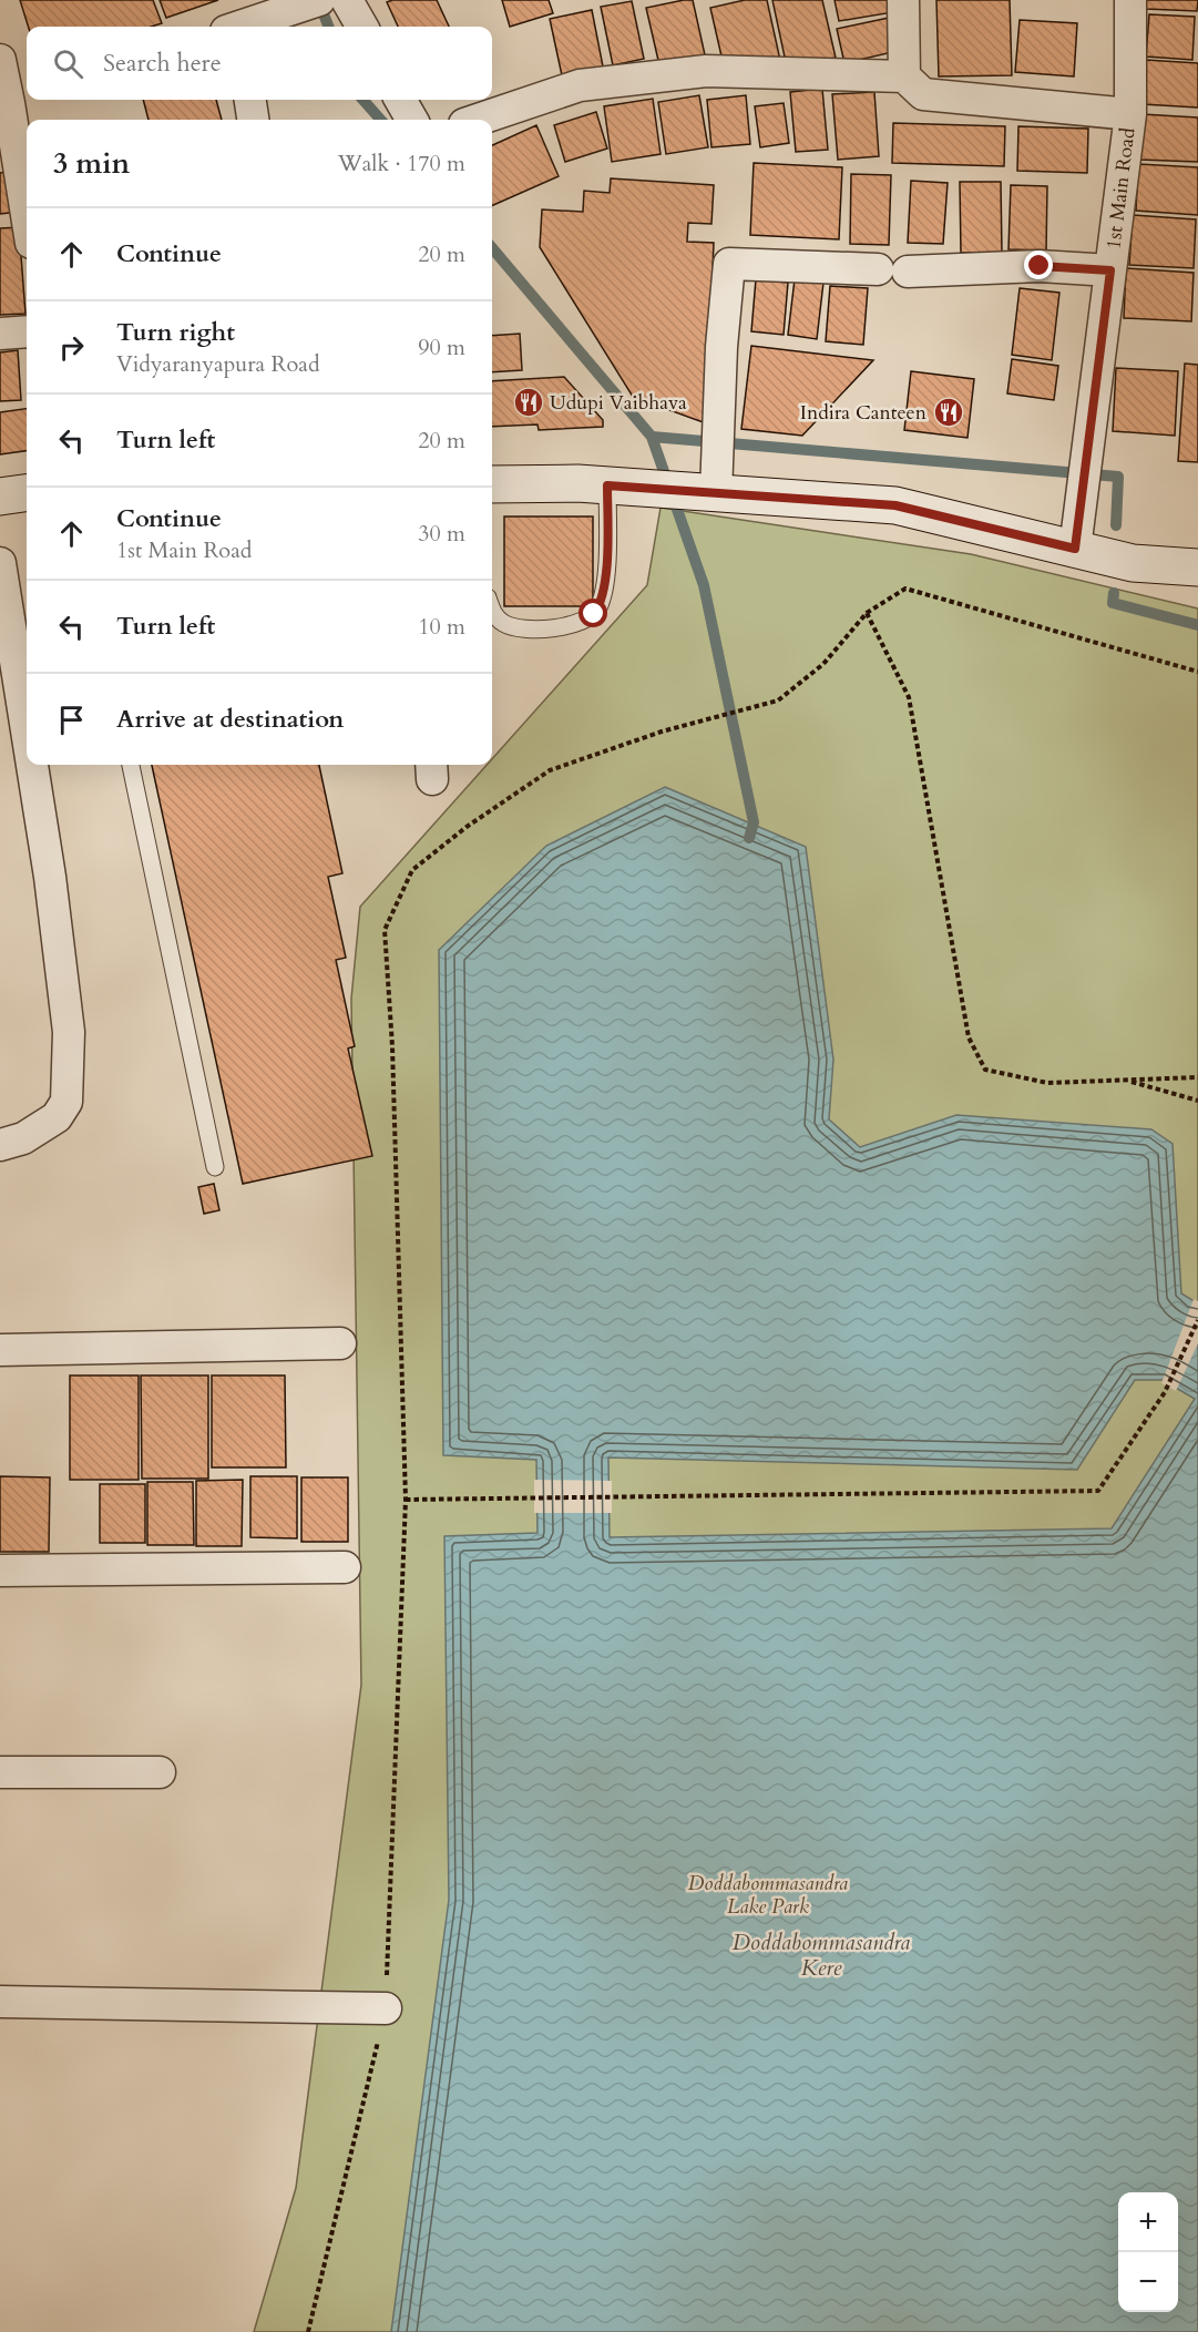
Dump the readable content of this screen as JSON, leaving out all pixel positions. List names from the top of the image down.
{
  "streets": {
    "street": ["1st Main Road"]
  },
  "water": ["Doddabommasandra Kere"],
  "parks": ["Doddabommasandra Lake Park"],
  "places": {
    "restaurant": ["Udupi Vaibhava", "Indira Canteen"]
  },
  "page": {
    "search": "Search here",
    "heading": ["3 min", "Walk · 170 m"],
    "list": [
      ["Continue", "20 m"],
      ["Turn right", "Vidyaranyapura Road", "90 m"],
      ["Turn left", "20 m"],
      ["Continue", "1st Main Road", "30 m"],
      ["Turn left", "10 m"],
      "Arrive at destination"
    ],
    "map_buttons": ["+", "−"]
  }
}
